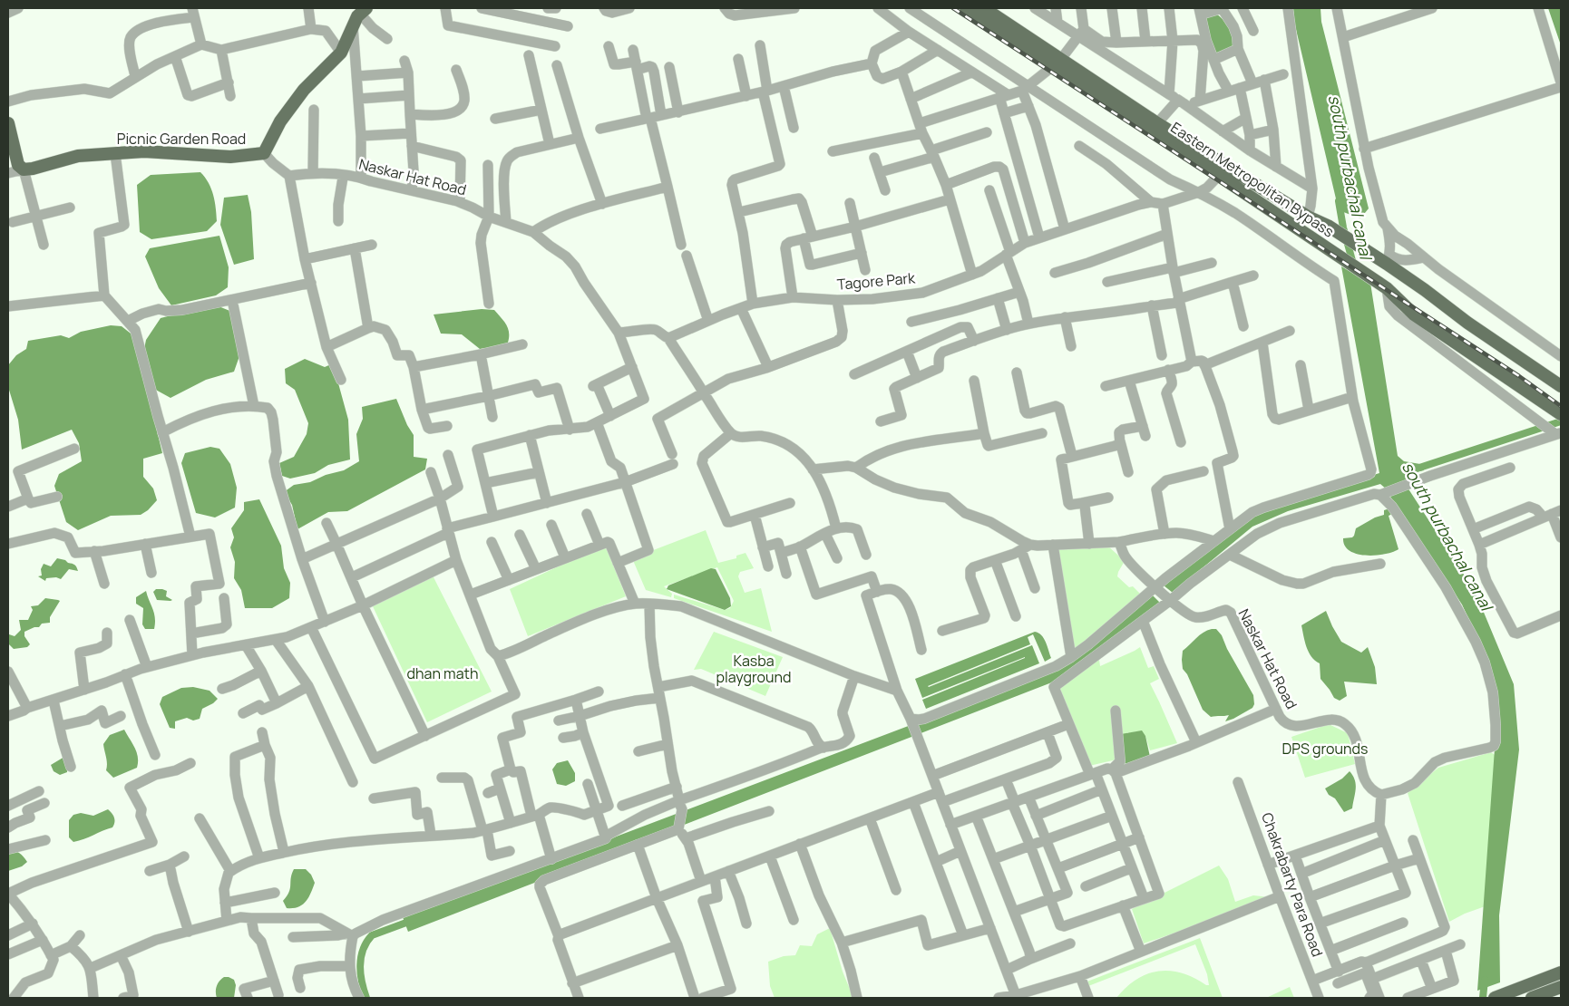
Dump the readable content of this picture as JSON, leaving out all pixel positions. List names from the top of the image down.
{
  "streets": {
    "main road": ["Picnic Garden Road", "Eastern Metropolitan Bypass"],
    "street": ["Naskar Hat Road", "Tagore Park", "Chakrabarty Para Road"]
  },
  "crossings": [
    ["Eastern Metropolitan Bypass", "Tagore Park"]
  ],
  "water": ["south purbachal canal"],
  "parks": ["Kasba playground", "dhan math", "DPS grounds"]
}
